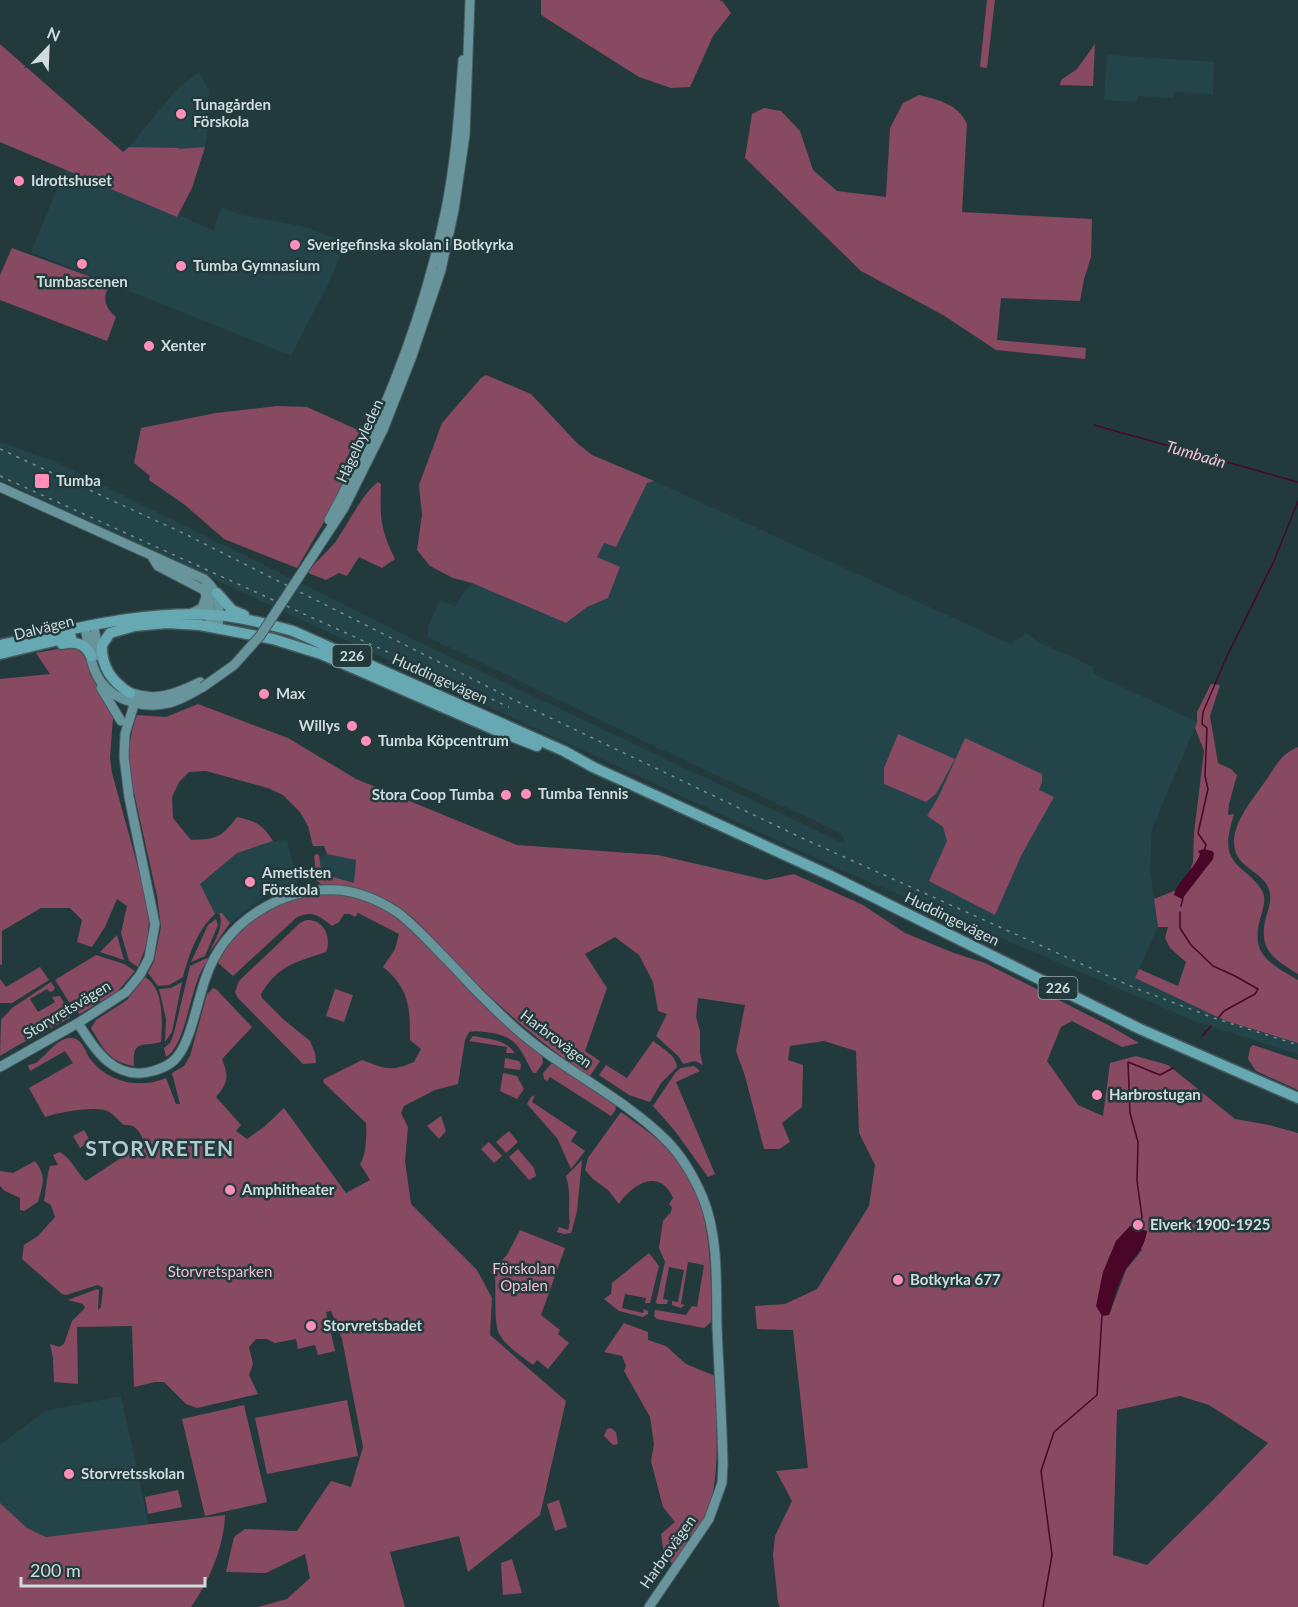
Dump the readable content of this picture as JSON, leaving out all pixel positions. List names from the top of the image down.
{
  "streets": {
    "main road": [
      "Hågelbyleden",
      "Dalvägen",
      "226",
      "Huddingevägen",
      "Storvretsvägen",
      "Harbrovägen"
    ]
  },
  "crossings": [
    ["Hågelbyleden", "Storvretsvägen"],
    ["Dalvägen", "Huddingevägen"],
    ["Storvretsvägen", "Harbrovägen"]
  ],
  "districts": ["STORVRETEN"],
  "water": ["Tumbaån"],
  "parks": ["Förskolan Opalen", "Storvretsparken"],
  "places": {
    "other": [
      "Tunagården Förskola",
      "Idrottshuset",
      "Sverigefinska skolan i Botkyrka",
      "Tumbascenen",
      "Tumba Gymnasium",
      "Xenter",
      "Max",
      "Willys",
      "Tumba Köpcentrum",
      "Tumba Tennis",
      "Stora Coop Tumba",
      "Ametisten Förskola",
      "Harbrostugan",
      "Amphitheater",
      "Elverk 1900-1925",
      "Botkyrka 677",
      "Storvretsbadet",
      "Storvretsskolan"
    ],
    "transit": ["Tumba"]
  },
  "scale_bar": "200 m",
  "north": "top right"
}
